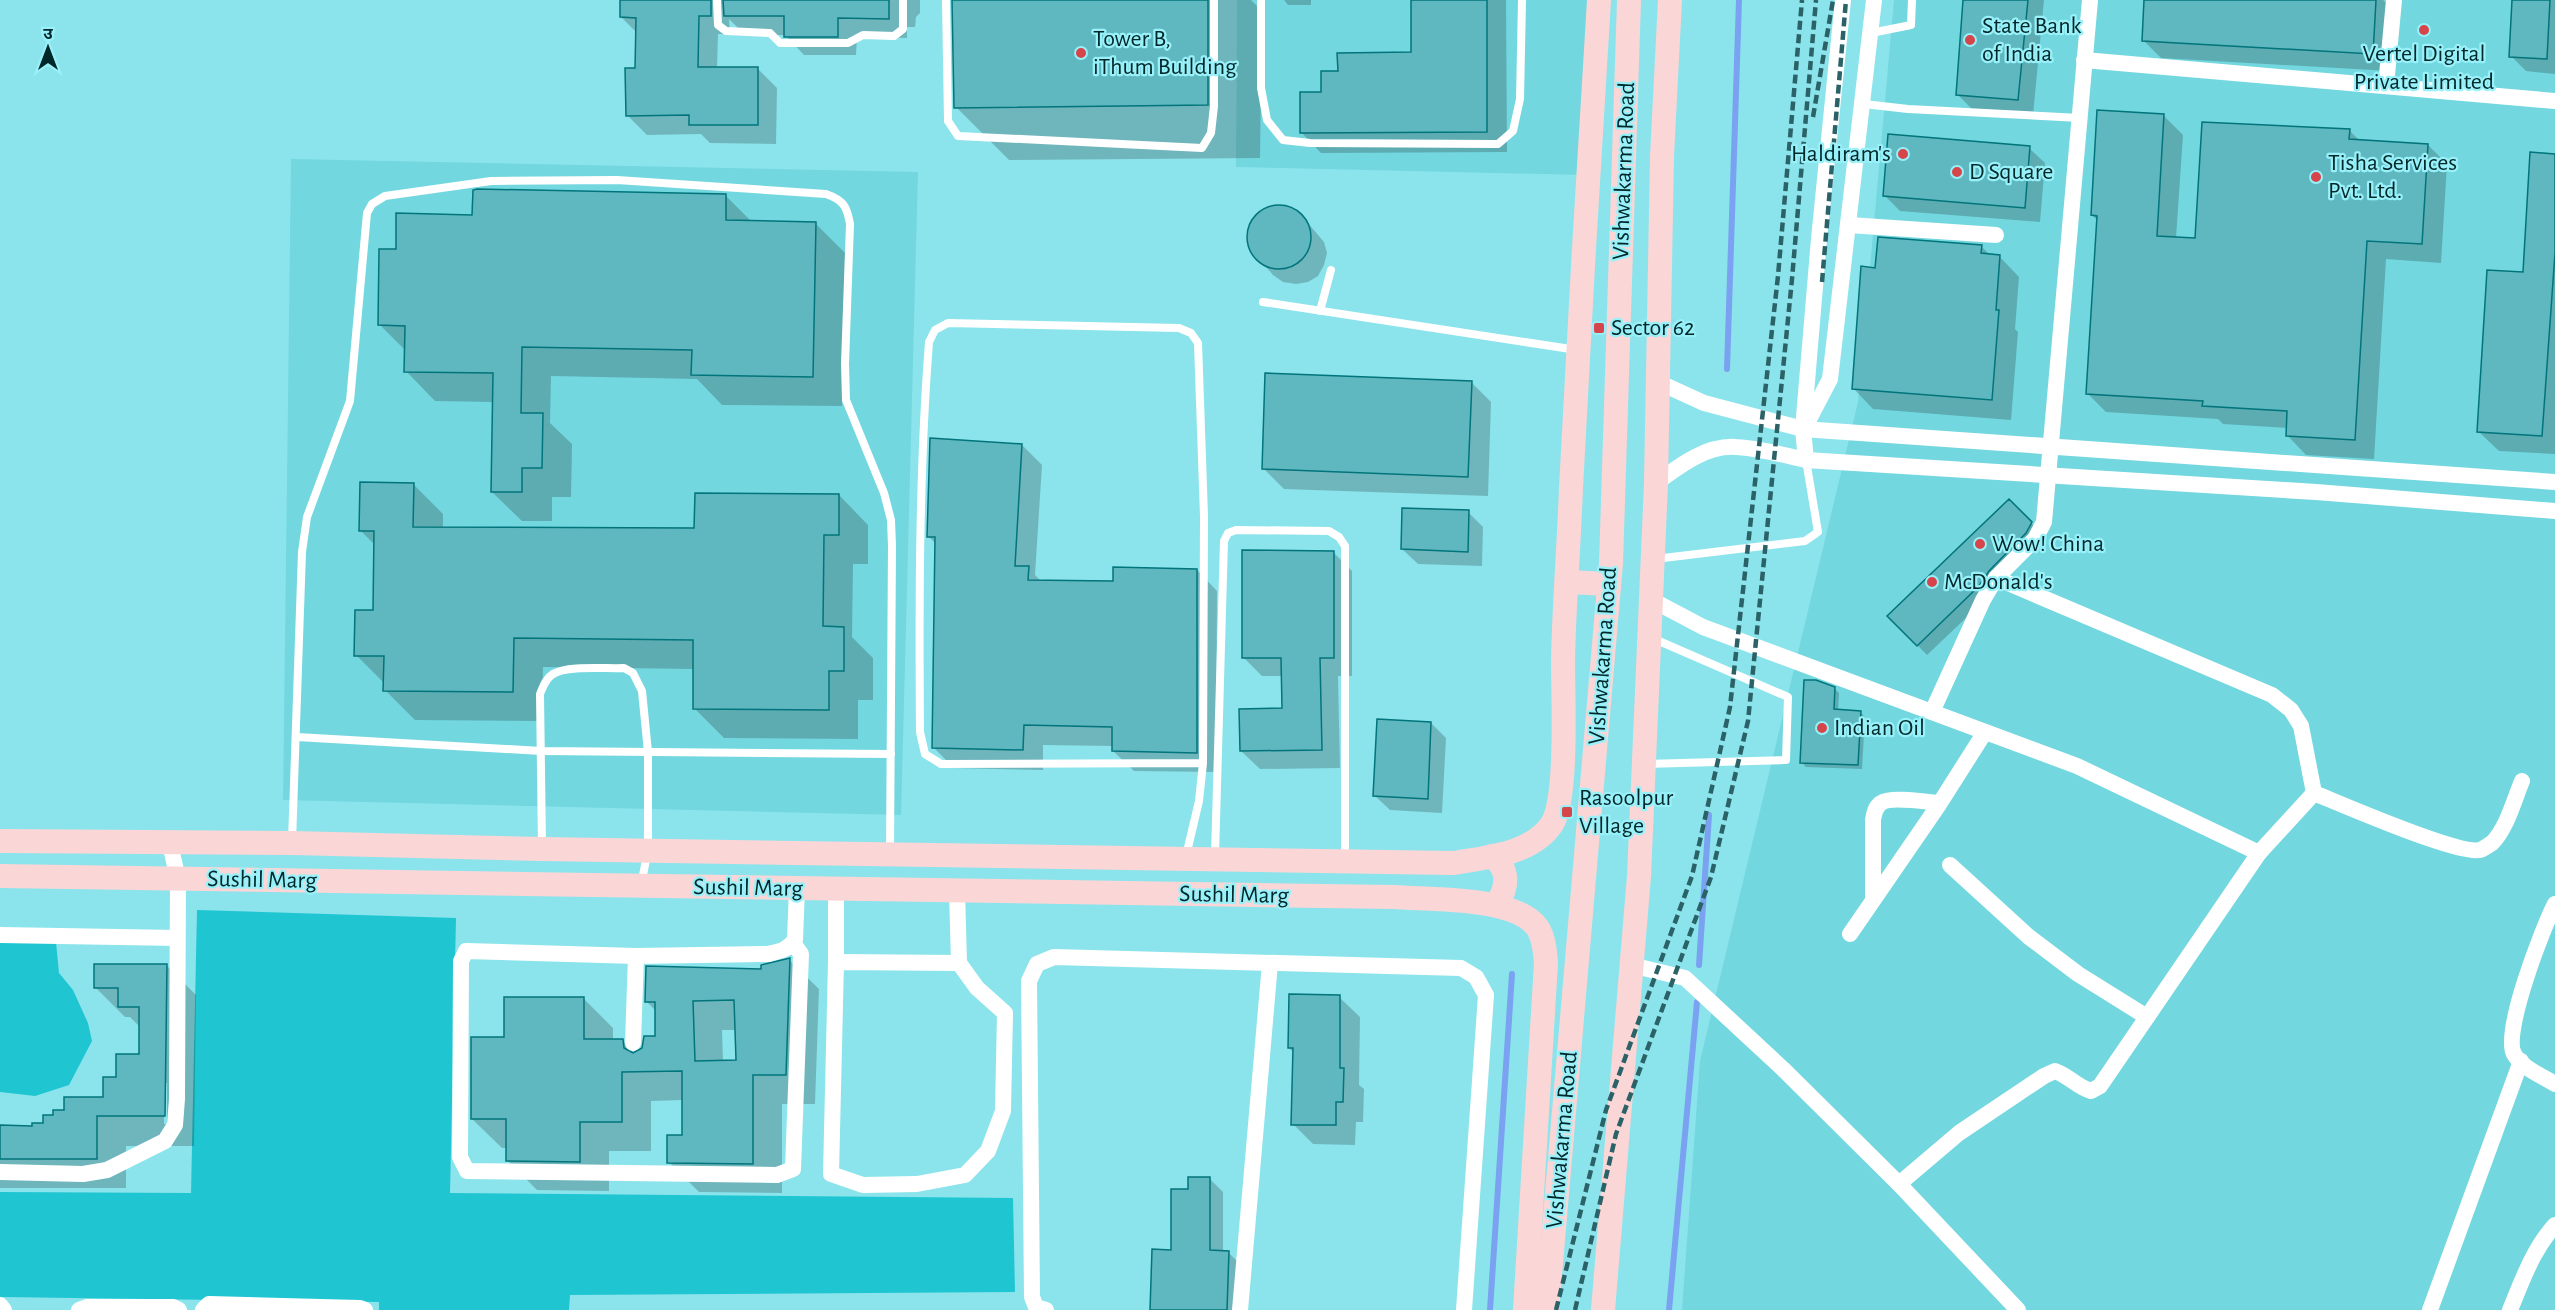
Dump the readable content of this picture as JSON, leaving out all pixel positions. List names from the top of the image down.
{
  "streets": {
    "street": ["Vishwakarma Road", "Sushil Marg"]
  },
  "crossings": [
    ["Vishwakarma Road", "Sushil Marg"]
  ],
  "places": {
    "other": [
      "Vertel Digital Private Limited",
      "State Bank of India",
      "Tower B, iThum Building",
      "Haldiram's",
      "D Square",
      "Tisha Services Pvt. Ltd.",
      "Wow! China",
      "McDonald's",
      "Indian Oil"
    ],
    "transit": ["Sector 62", "Rasoolpur Village"]
  },
  "north": "top"
}
